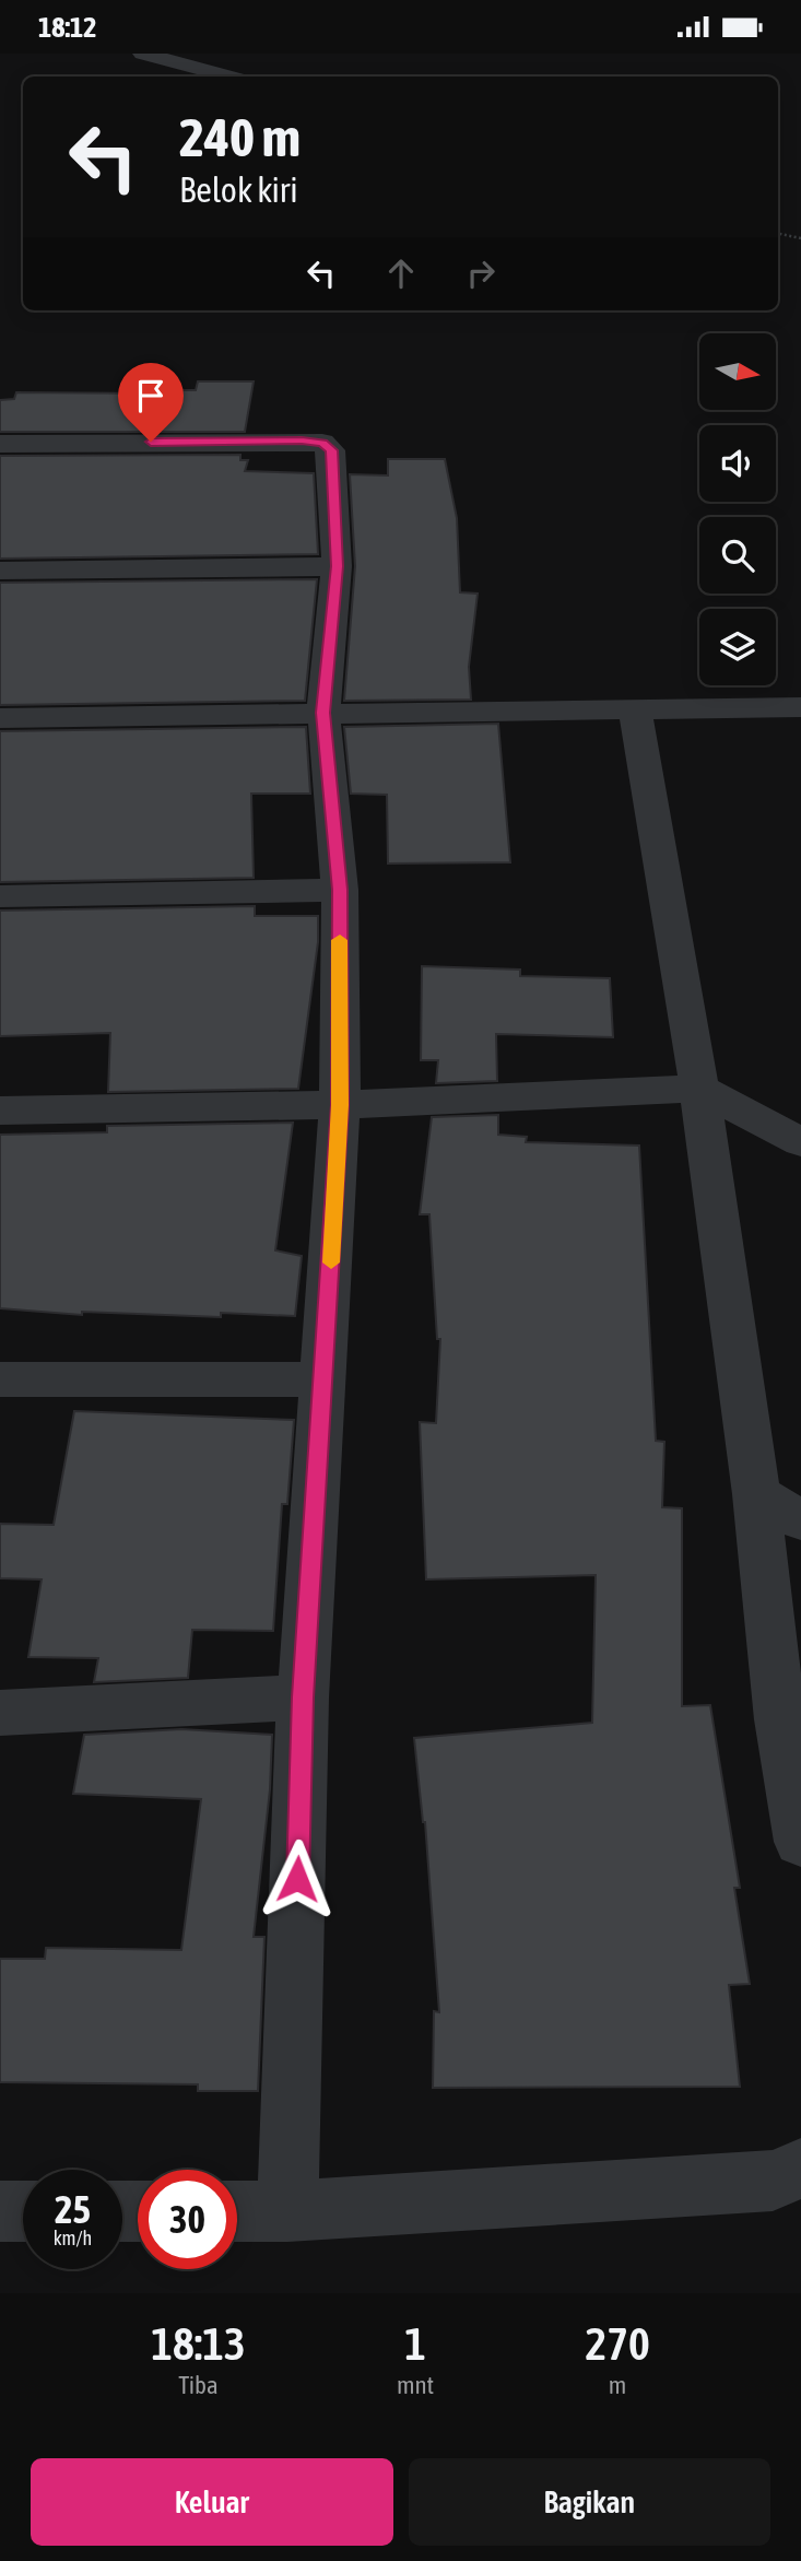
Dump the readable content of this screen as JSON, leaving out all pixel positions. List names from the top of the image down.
{
  "north": "right",
  "page": {
    "status": "18:12",
    "turn": ["240 m", "Belok kiri"],
    "speed": "25 km/h",
    "limit": "30",
    "eta": [
      "18:13",
      "Tiba",
      "1",
      "mnt",
      "270",
      "m"
    ],
    "buttons": ["Keluar", "Bagikan"]
  }
}
